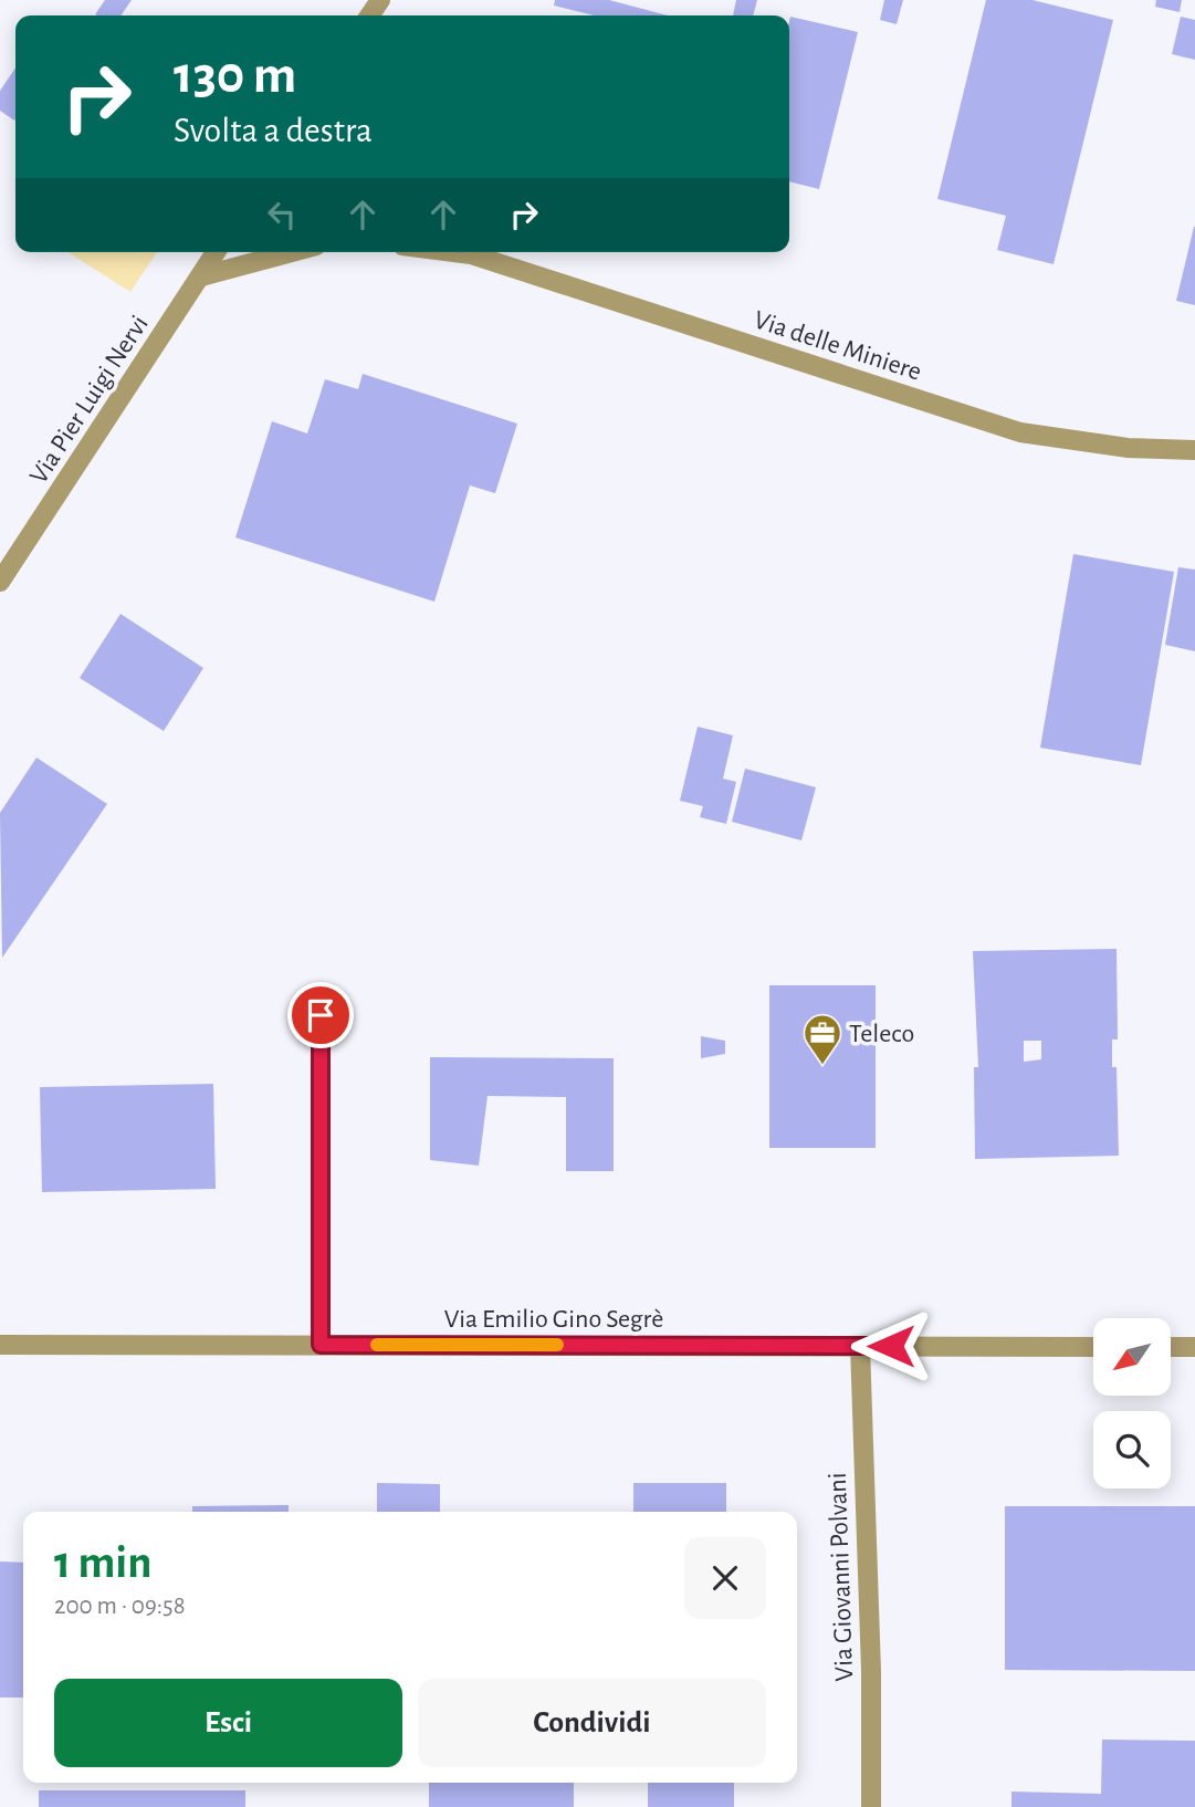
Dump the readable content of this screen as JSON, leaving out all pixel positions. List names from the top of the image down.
{
  "streets": {
    "street": [
      "Via delle Miniere",
      "Via Pier Luigi Nervi",
      "Via Emilio Gino Segrè",
      "Via Giovanni Polvani"
    ]
  },
  "crossings": [
    ["Via Emilio Gino Segrè", "Via Giovanni Polvani"]
  ],
  "places": {
    "office": ["Teleco"]
  },
  "north": "bottom left",
  "page": {
    "turn": ["130 m", "Svolta a destra"],
    "heading": ["1 min", "200 m · 09:58"],
    "buttons": ["Esci", "Condividi"]
  }
}
